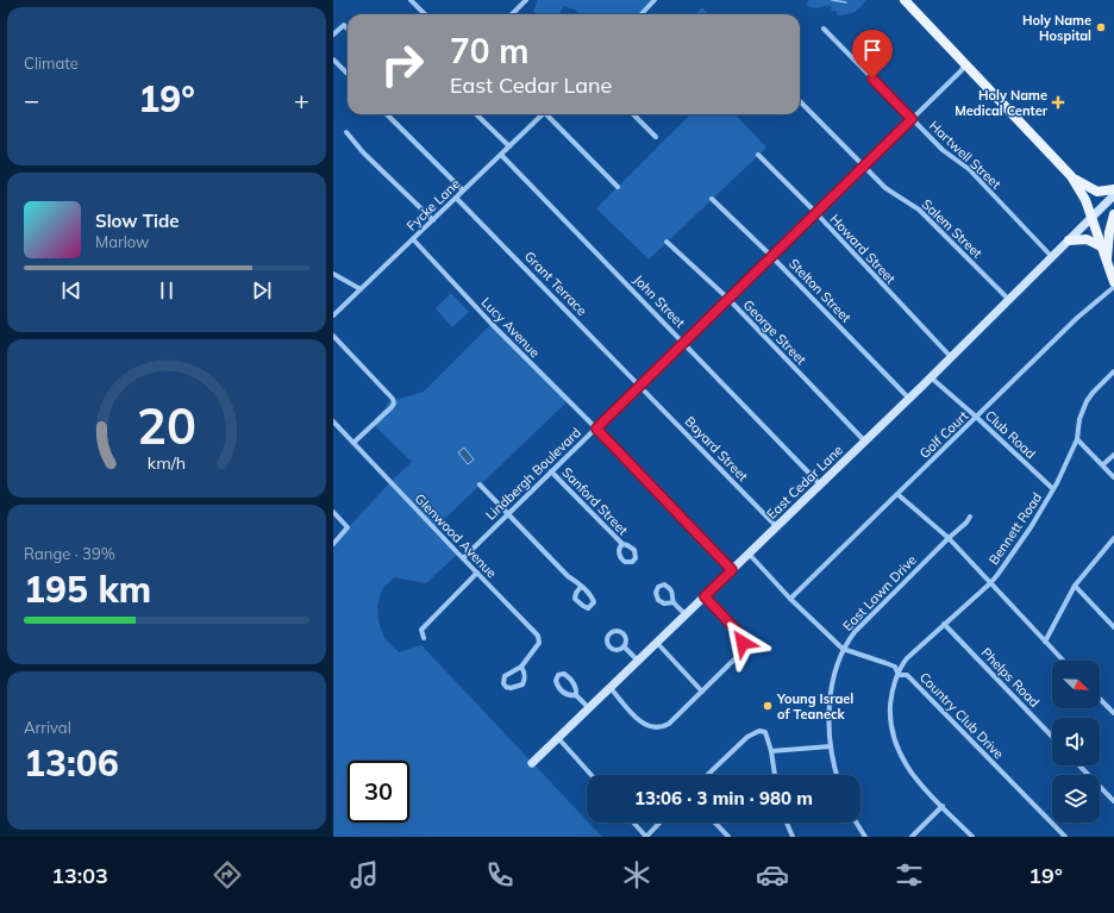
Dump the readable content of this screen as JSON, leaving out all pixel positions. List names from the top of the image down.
{
  "streets": {
    "street": [
      "Hartwell Street",
      "Fycke Lane",
      "Salem Street",
      "Howard Street",
      "Grant Terrace",
      "Stelton Street",
      "John Street",
      "Lucy Avenue",
      "George Street",
      "Golf Court",
      "Club Road",
      "Bayard Street",
      "Lindbergh Boulevard",
      "East Cedar Lane",
      "Sanford Street",
      "Bennett Road",
      "Glenwood Avenue",
      "East Lawn Drive",
      "Phelps Road",
      "Country Club Drive"
    ]
  },
  "crossings": [
    ["Hartwell Street", "Lindbergh Boulevard"],
    ["Hartwell Street", "East Cedar Lane"],
    ["Fycke Lane", "Grant Terrace"],
    ["Fycke Lane", "John Street"],
    ["Fycke Lane", "Lucy Avenue"],
    ["Salem Street", "Lindbergh Boulevard"],
    ["Salem Street", "East Cedar Lane"],
    ["Howard Street", "Lindbergh Boulevard"],
    ["Howard Street", "East Cedar Lane"],
    ["Grant Terrace", "Bayard Street"],
    ["Grant Terrace", "Lindbergh Boulevard"],
    ["Stelton Street", "Lindbergh Boulevard"],
    ["Stelton Street", "East Cedar Lane"],
    ["John Street", "Lindbergh Boulevard"],
    ["John Street", "East Cedar Lane"],
    ["Lucy Avenue", "Lindbergh Boulevard"],
    ["Lucy Avenue", "East Cedar Lane"],
    ["George Street", "Lindbergh Boulevard"],
    ["George Street", "East Cedar Lane"],
    ["Golf Court", "Club Road"],
    ["Golf Court", "Country Club Drive"],
    ["Club Road", "East Cedar Lane"],
    ["Club Road", "Bennett Road"],
    ["Bayard Street", "Lindbergh Boulevard"],
    ["Bayard Street", "East Cedar Lane"],
    ["Lindbergh Boulevard", "Sanford Street"],
    ["Lindbergh Boulevard", "Glenwood Avenue"],
    ["East Cedar Lane", "Country Club Drive"],
    ["Bennett Road", "Phelps Road"],
    ["Bennett Road", "Country Club Drive"],
    ["East Lawn Drive", "Country Club Drive"]
  ],
  "places": {
    "other": ["Holy Name Hospital", "Young Israel of Teaneck"],
    "health": ["Holy Name Medical Center"]
  },
  "north": "bottom right",
  "page": {
    "tile": [
      "Climate",
      ["Range · 39%", "195 km"],
      ["Arrival", "13:06"]
    ],
    "turn": ["70 m", "East Cedar Lane"],
    "heat": ["−", "19°", "+"],
    "song": ["Slow Tide", "Marlow"],
    "limit": "30",
    "trip": "13:06 · 3 min · 980 m",
    "tabs": ["13:03", "19°"],
    "gauge": ["20", "km/h"]
  }
}
